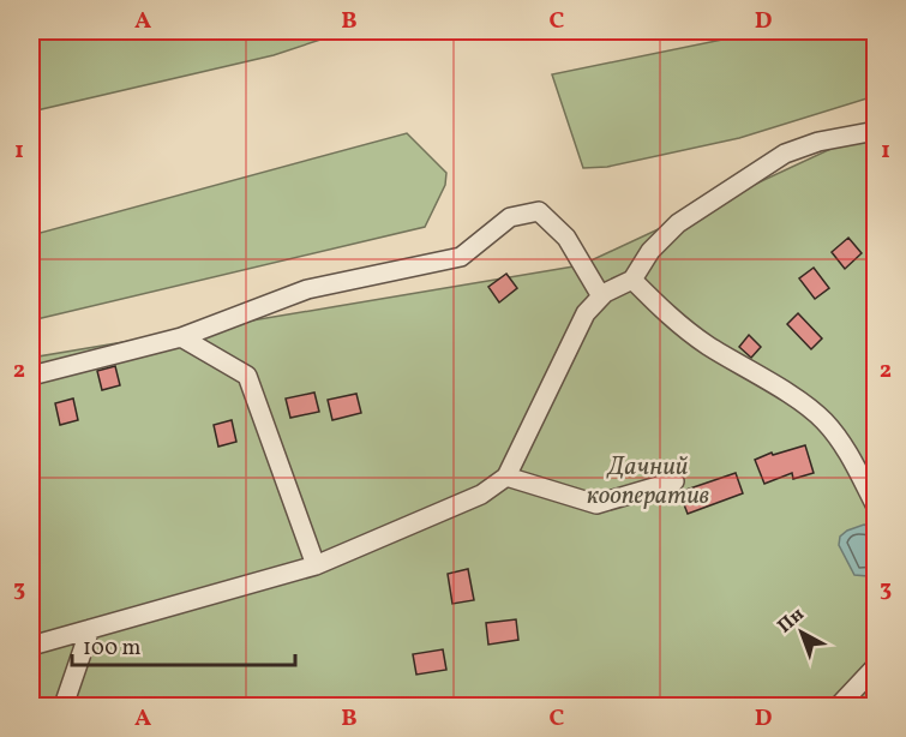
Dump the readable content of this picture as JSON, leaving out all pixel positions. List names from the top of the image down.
{
  "parks": ["Дачний кооператив"],
  "scale_bar": "100 m",
  "north": "top left",
  "grid": {
    "columns": [
      "A",
      "B",
      "C",
      "D"
    ],
    "rows": ["1", "2", "3"]
  }
}
